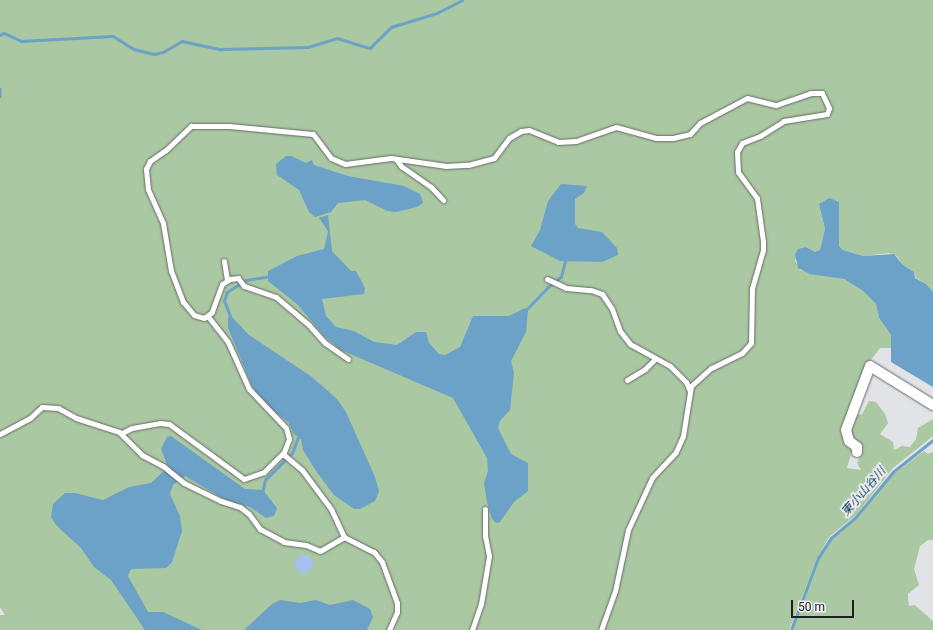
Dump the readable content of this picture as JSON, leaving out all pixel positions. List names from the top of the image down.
{
  "water": ["東小山谷川"],
  "scale_bar": "50 m"
}
